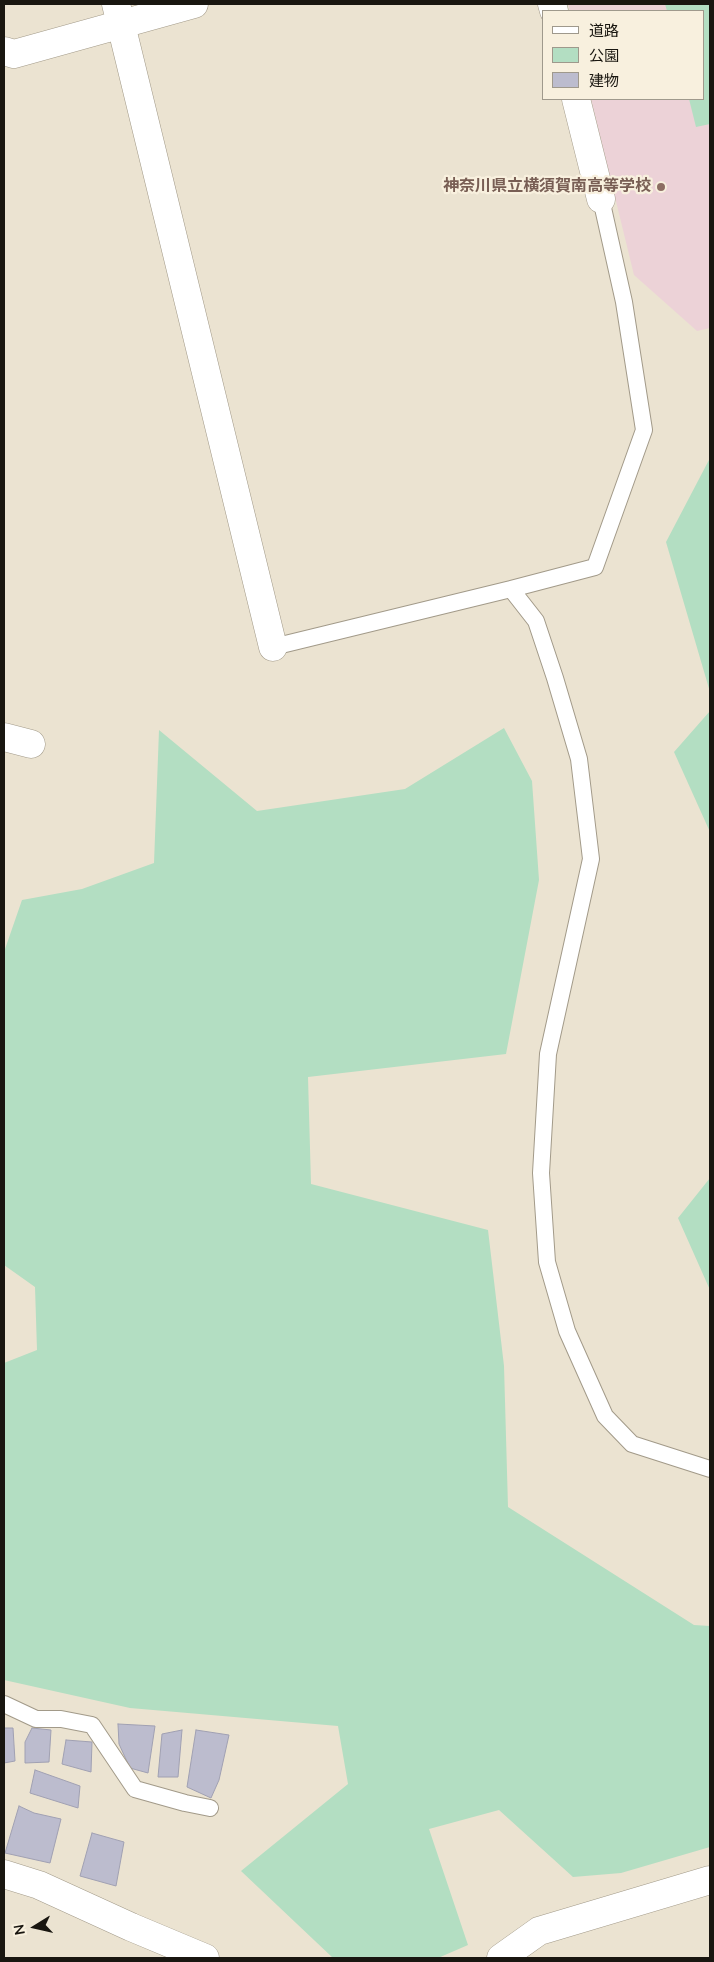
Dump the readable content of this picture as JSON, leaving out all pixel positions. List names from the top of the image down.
{
  "places": ["神奈川県立横須賀南高等学校"],
  "legend": ["道路", "公園", "建物"],
  "north": "left"
}
